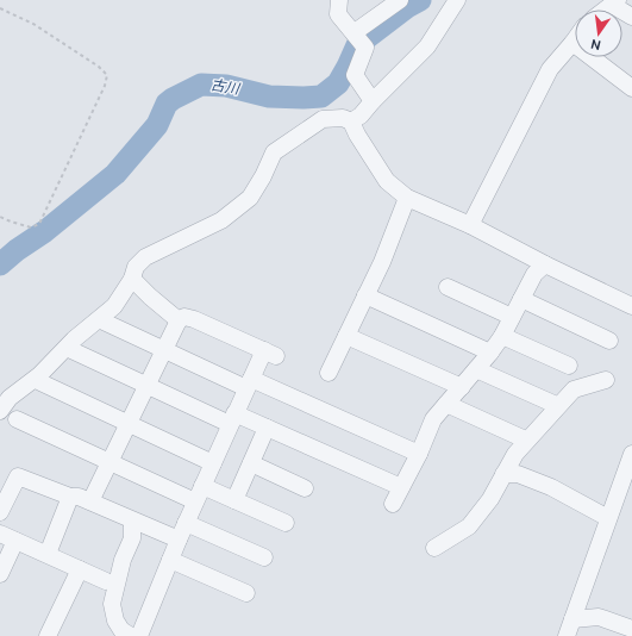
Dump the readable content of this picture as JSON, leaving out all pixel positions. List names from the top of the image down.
{
  "water": ["古川"],
  "north": "bottom"
}
